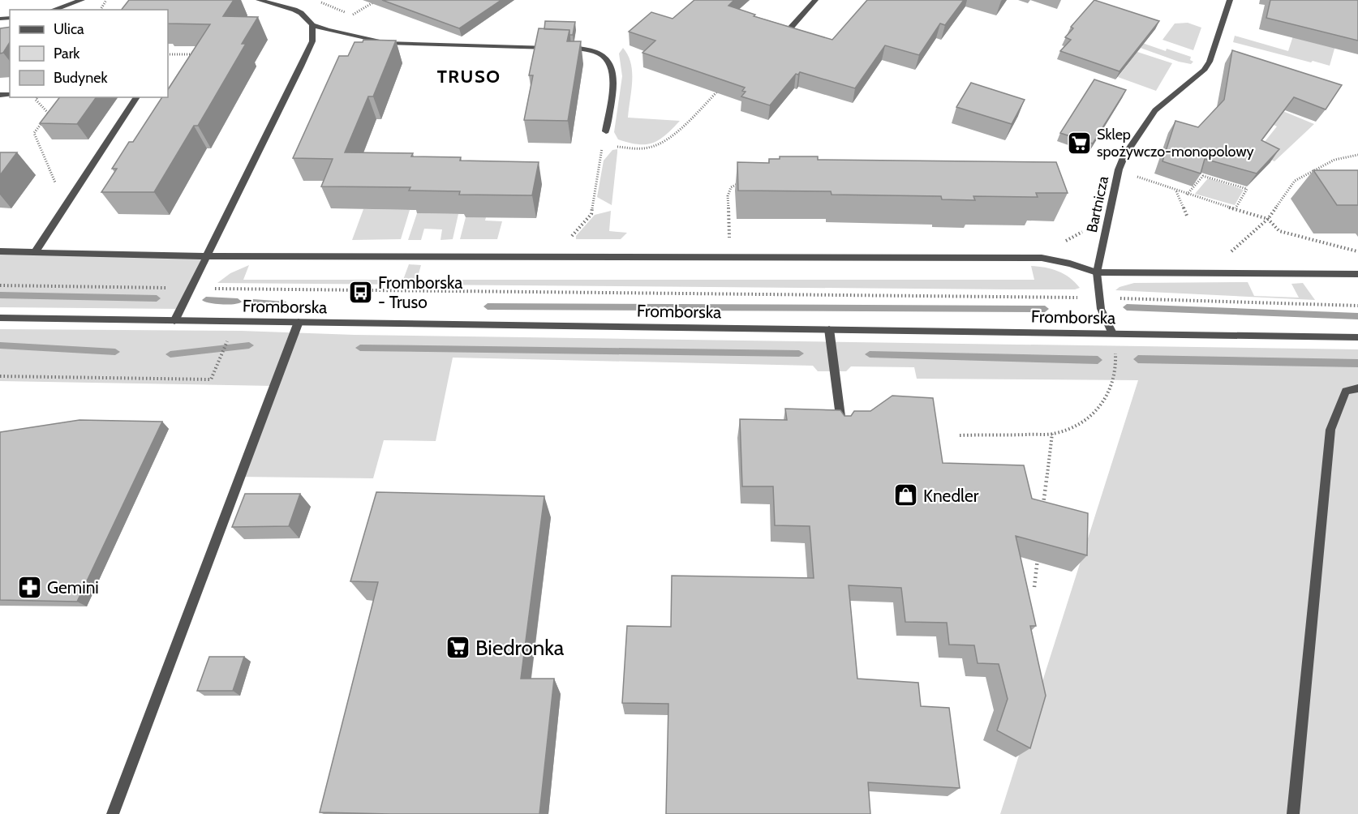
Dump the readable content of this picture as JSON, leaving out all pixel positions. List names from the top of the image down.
{
  "streets": {
    "street": ["Bartnicza", "Fromborska"]
  },
  "crossings": [
    ["Bartnicza", "Fromborska"]
  ],
  "districts": ["TRUSO"],
  "places": {
    "supermarket": ["Sklep spożywczo-monopolowy", "Biedronka"],
    "bus stop": ["Fromborska - Truso"],
    "shop": ["Knedler"],
    "pharmacy": ["Gemini"]
  },
  "legend": ["Ulica", "Park", "Budynek"]
}
